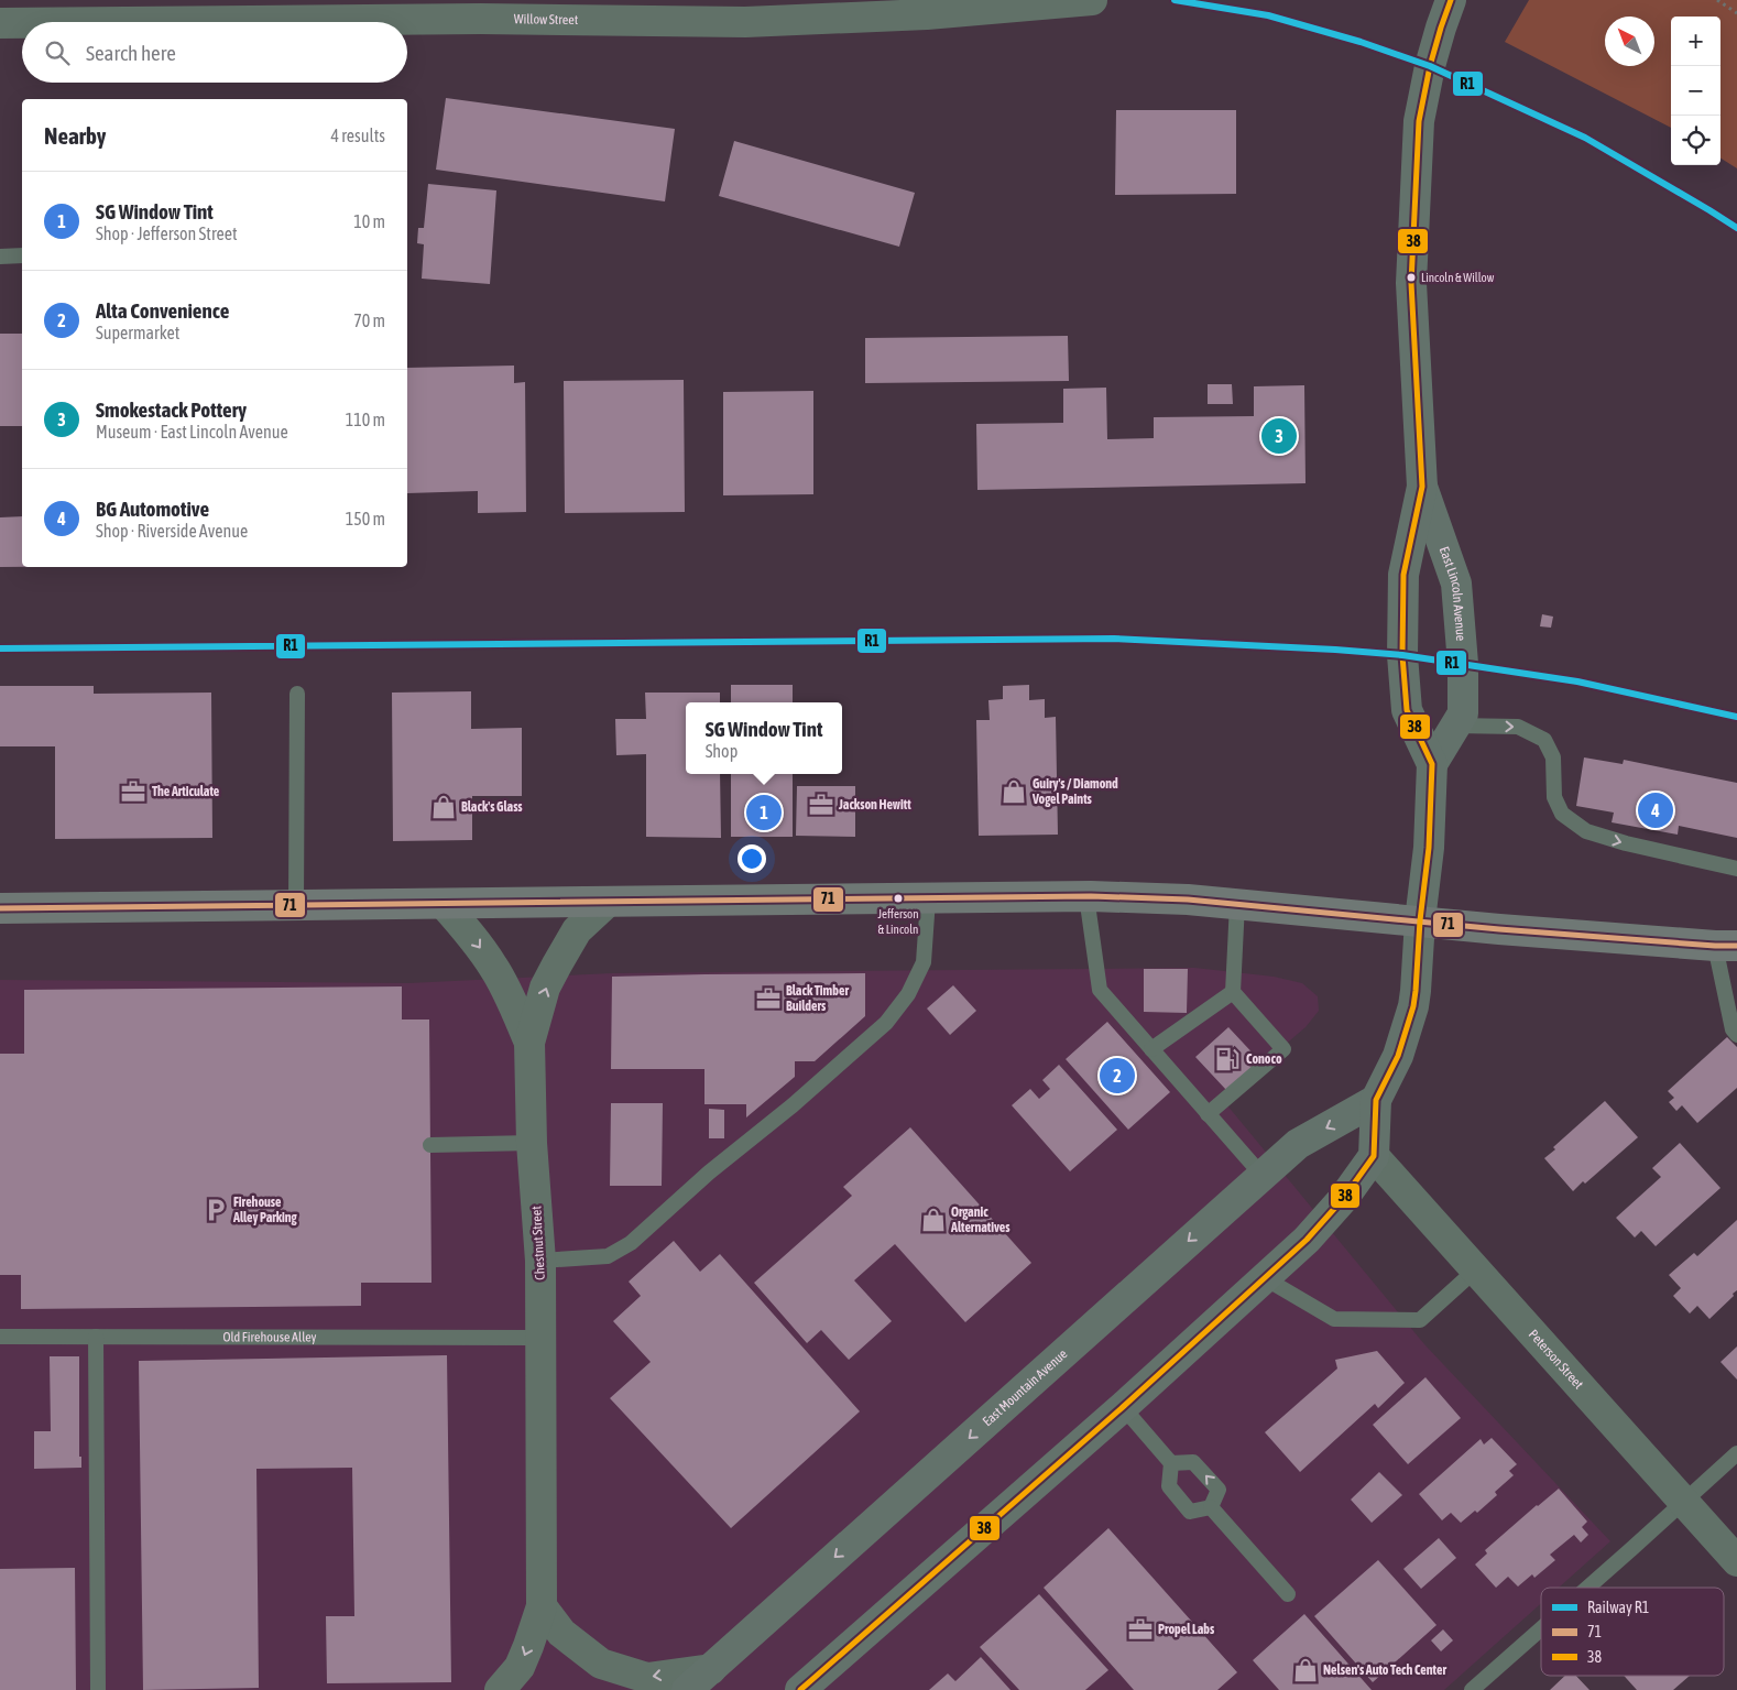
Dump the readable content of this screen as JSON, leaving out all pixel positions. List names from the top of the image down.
{
  "streets": {
    "street": [
      "Willow Street",
      "East Lincoln Avenue",
      "Chestnut Street",
      "Peterson Street",
      "East Mountain Avenue"
    ],
    "lane": ["Old Firehouse Alley"]
  },
  "crossings": [
    ["Chestnut Street", "Old Firehouse Alley"]
  ],
  "places": {
    "other": ["Lincoln & Willow", "Jefferson & Lincoln"],
    "office": [
      "The Articulate",
      "Jackson Hewitt",
      "Black Timber Builders",
      "Propel Labs"
    ],
    "shop": [
      "Guiry's / Diamond Vogel Paints",
      "Black's Glass",
      "Organic Alternatives",
      "Nelsen's Auto Tech Center"
    ],
    "fuel station": ["Conoco"],
    "parking": ["Firehouse Alley Parking"]
  },
  "lines": ["rail line R1", "transit line 38", "transit line 71"],
  "legend": ["Railway R1", "71", "38"],
  "north": "top left",
  "page": {
    "map_buttons": ["+", "−"],
    "search": "Search here",
    "heading": ["Nearby", "4 results"],
    "list": [
      {
        "mark": "1",
        "name": "SG Window Tint",
        "note": "Shop · Jefferson Street",
        "value": "10 m"
      },
      {
        "mark": "2",
        "name": "Alta Convenience",
        "note": "Supermarket",
        "value": "70 m"
      },
      {
        "mark": "3",
        "name": "Smokestack Pottery",
        "note": "Museum · East Lincoln Avenue",
        "value": "110 m"
      },
      {
        "mark": "4",
        "name": "BG Automotive",
        "note": "Shop · Riverside Avenue",
        "value": "150 m"
      }
    ],
    "pins": [
      "3",
      "4",
      "1",
      "2"
    ],
    "popup": ["SG Window Tint", "Shop"]
  }
}
